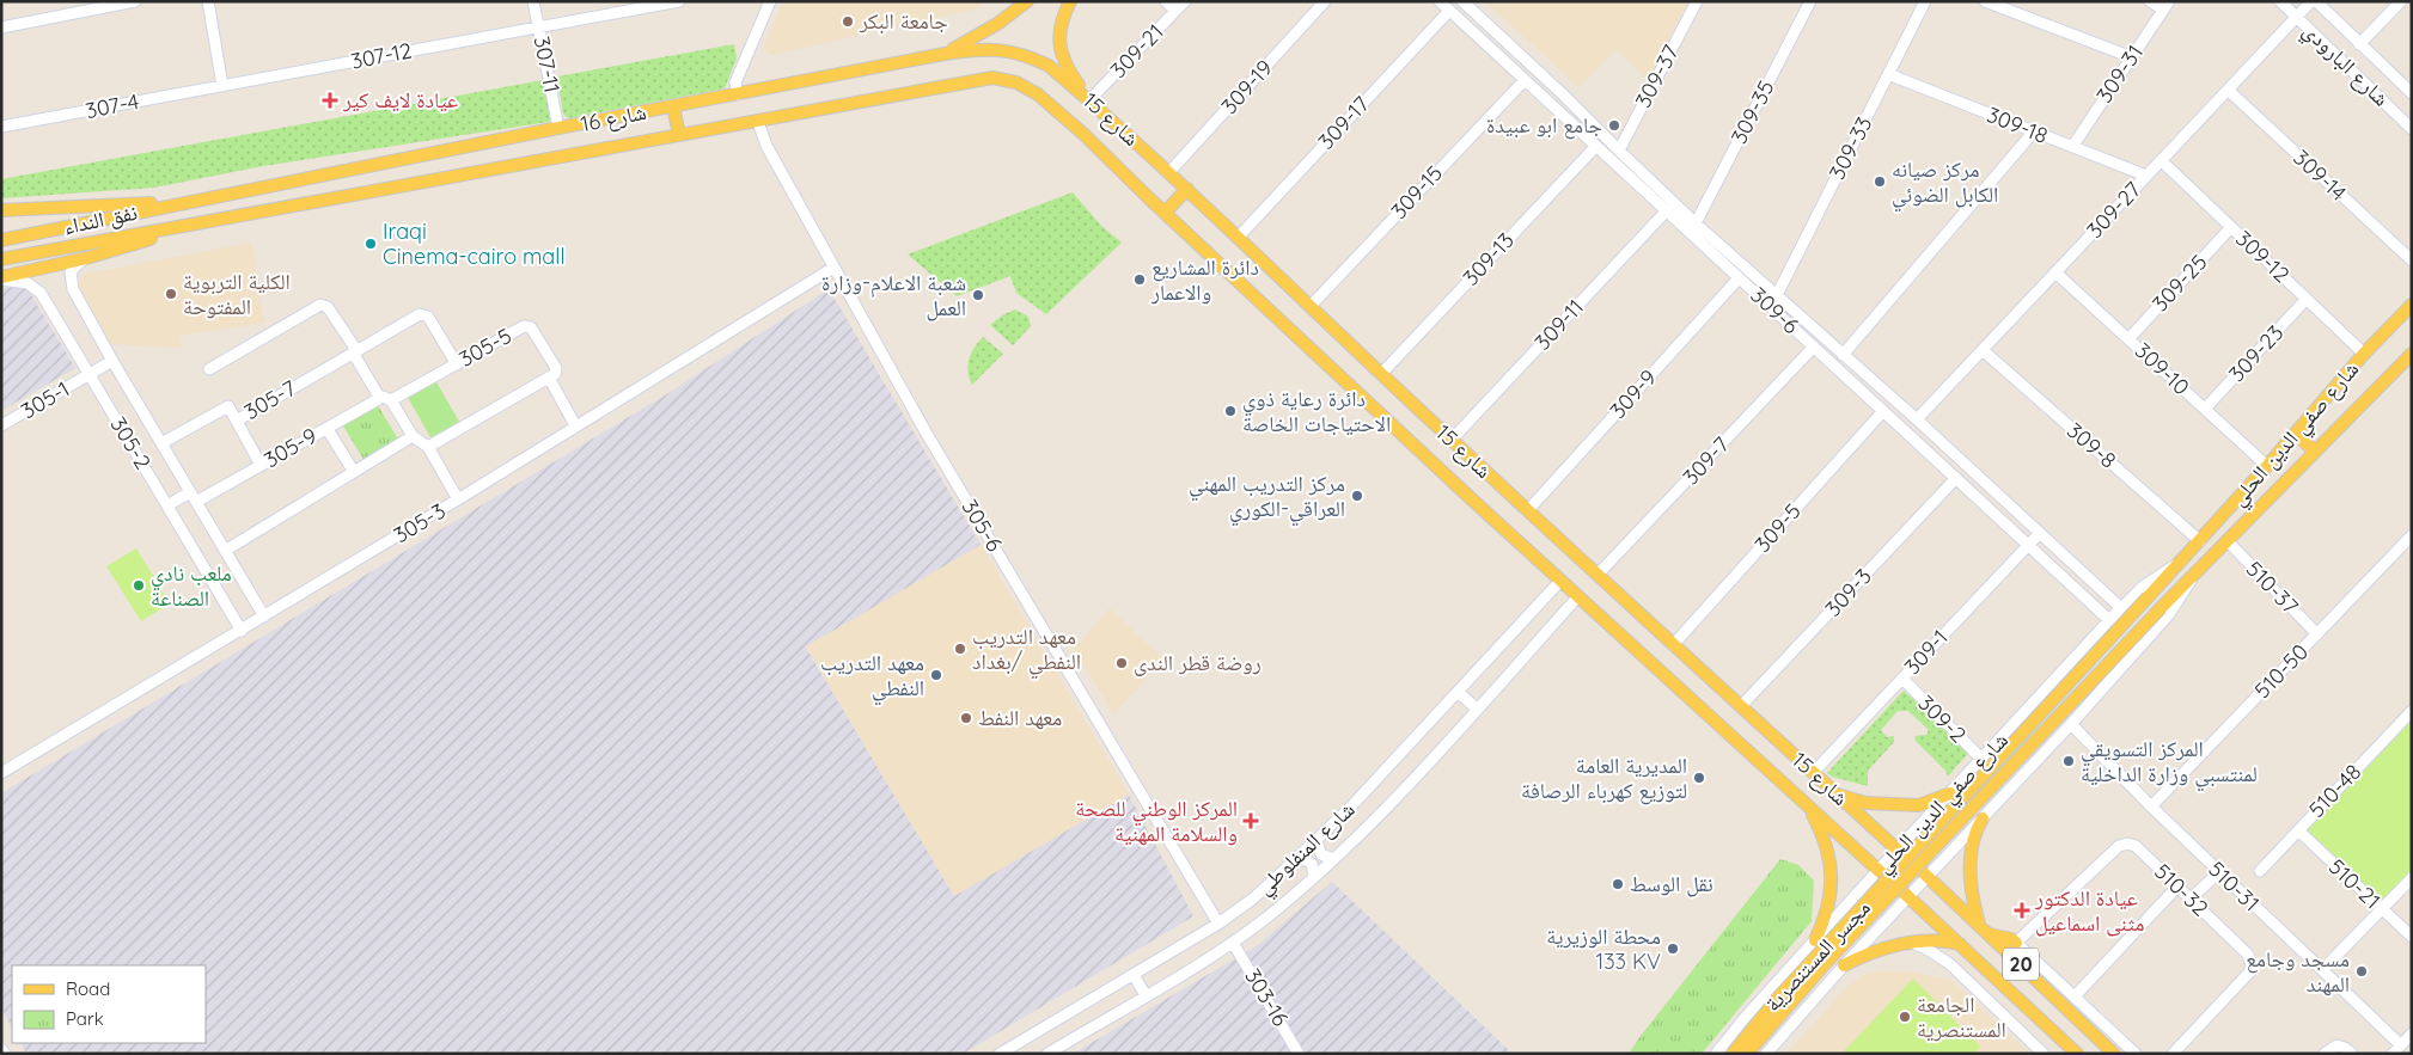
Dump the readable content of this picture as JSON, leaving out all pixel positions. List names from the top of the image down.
{
  "streets": {
    "main road": [
      "شارع 16",
      "شارع 15",
      "نفق النداء",
      "شارع صفي الدين الحلي",
      "مجسر المستنصرية",
      "20"
    ],
    "street": [
      "309-21",
      "307-12",
      "307-11",
      "شارع البارودي",
      "309-31",
      "309-37",
      "309-19",
      "307-4",
      "309-35",
      "309-17",
      "309-18",
      "309-33",
      "309-14",
      "309-15",
      "309-27",
      "309-12",
      "309-13",
      "309-25",
      "309-6",
      "309-11",
      "305-5",
      "309-23",
      "309-10",
      "309-9",
      "305-1",
      "305-7",
      "305-2",
      "309-8",
      "305-9",
      "309-7",
      "305-3",
      "305-6",
      "309-5",
      "510-37",
      "309-3",
      "309-1",
      "510-50",
      "309-2",
      "510-48",
      "شارع المنفلوطي",
      "510-21",
      "510-31",
      "510-32",
      "303-16"
    ]
  },
  "crossings": [
    ["309-21", "شارع 15"],
    ["307-12", "307-11"],
    ["307-12", "307-4"],
    ["307-11", "شارع 16"],
    ["شارع البارودي", "309-27"],
    ["309-31", "309-18"],
    ["309-37", "309-6"],
    ["309-19", "شارع 15"],
    ["309-35", "309-6"],
    ["شارع 16", "شارع 15"],
    ["شارع 16", "نفق النداء"],
    ["شارع 16", "305-6"],
    ["شارع 15", "309-17"],
    ["شارع 15", "309-15"],
    ["شارع 15", "309-13"],
    ["شارع 15", "309-11"],
    ["شارع 15", "309-9"],
    ["شارع 15", "شارع صفي الدين الحلي"],
    ["شارع 15", "309-7"],
    ["شارع 15", "309-5"],
    ["شارع 15", "309-3"],
    ["شارع 15", "309-1"],
    ["شارع 15", "شارع المنفلوطي"],
    ["309-17", "309-6"],
    ["309-18", "309-33"],
    ["309-18", "309-27"],
    ["309-33", "309-6"],
    ["309-14", "309-27"],
    ["309-15", "309-6"],
    ["309-27", "309-12"],
    ["309-27", "309-6"],
    ["309-27", "309-10"],
    ["309-27", "309-8"],
    ["309-12", "309-25"],
    ["309-12", "309-23"],
    ["309-12", "شارع صفي الدين الحلي"],
    ["309-13", "309-6"],
    ["309-25", "309-10"],
    ["309-6", "309-11"],
    ["309-6", "309-9"],
    ["309-6", "شارع صفي الدين الحلي"],
    ["309-6", "309-7"],
    ["309-6", "309-5"],
    ["309-6", "309-3"],
    ["309-6", "309-1"],
    ["305-5", "305-7"],
    ["305-5", "305-9"],
    ["309-23", "309-10"],
    ["309-10", "شارع صفي الدين الحلي"],
    ["305-1", "305-2"],
    ["305-7", "305-2"],
    ["شارع صفي الدين الحلي", "309-8"],
    ["شارع صفي الدين الحلي", "510-37"],
    ["شارع صفي الدين الحلي", "309-2"],
    ["شارع صفي الدين الحلي", "510-31"],
    ["شارع صفي الدين الحلي", "مجسر المستنصرية"],
    ["شارع صفي الدين الحلي", "20"],
    ["305-2", "305-9"],
    ["305-2", "305-3"],
    ["305-3", "305-6"],
    ["305-6", "شارع المنفلوطي"],
    ["510-37", "510-50"],
    ["309-1", "309-2"],
    ["510-50", "510-31"],
    ["510-48", "510-21"],
    ["شارع المنفلوطي", "303-16"]
  ],
  "places": {
    "other": [
      "جامعة البكر",
      "جامع ابو عبيدة",
      "مركز صيانه الكابل الضوئي",
      "Iraqi Cinema-cairo mall",
      "دائرة المشاريع والاعمار",
      "الكلية التربوية المفتوحة",
      "شعبة الاعلام-وزارة العمل",
      "دائرة رعاية ذوي الاحتياجات الخاصة",
      "مركز التدريب المهني العراقي-الكوري",
      "ملعب نادي الصناعة",
      "معهد التدريب النفطي /بغداد",
      "روضة قطر الندى",
      "معهد التدريب النفطي",
      "معهد النفط",
      "المركز التسويقي لمنتسبي وزارة الداخلية",
      "المديرية العامة لتوزيع كهرباء الرصافة",
      "نقل الوسط",
      "محطة الوزيرية 133 KV",
      "مسجد وجامع المهند",
      "الجامعة المستنصرية"
    ],
    "health": ["عيادة لايف كير", "المركز الوطني للصحة والسلامة المهنية", "عيادة الدكتور مثنى اسماعيل"]
  },
  "legend": ["Road", "Park"]
}
